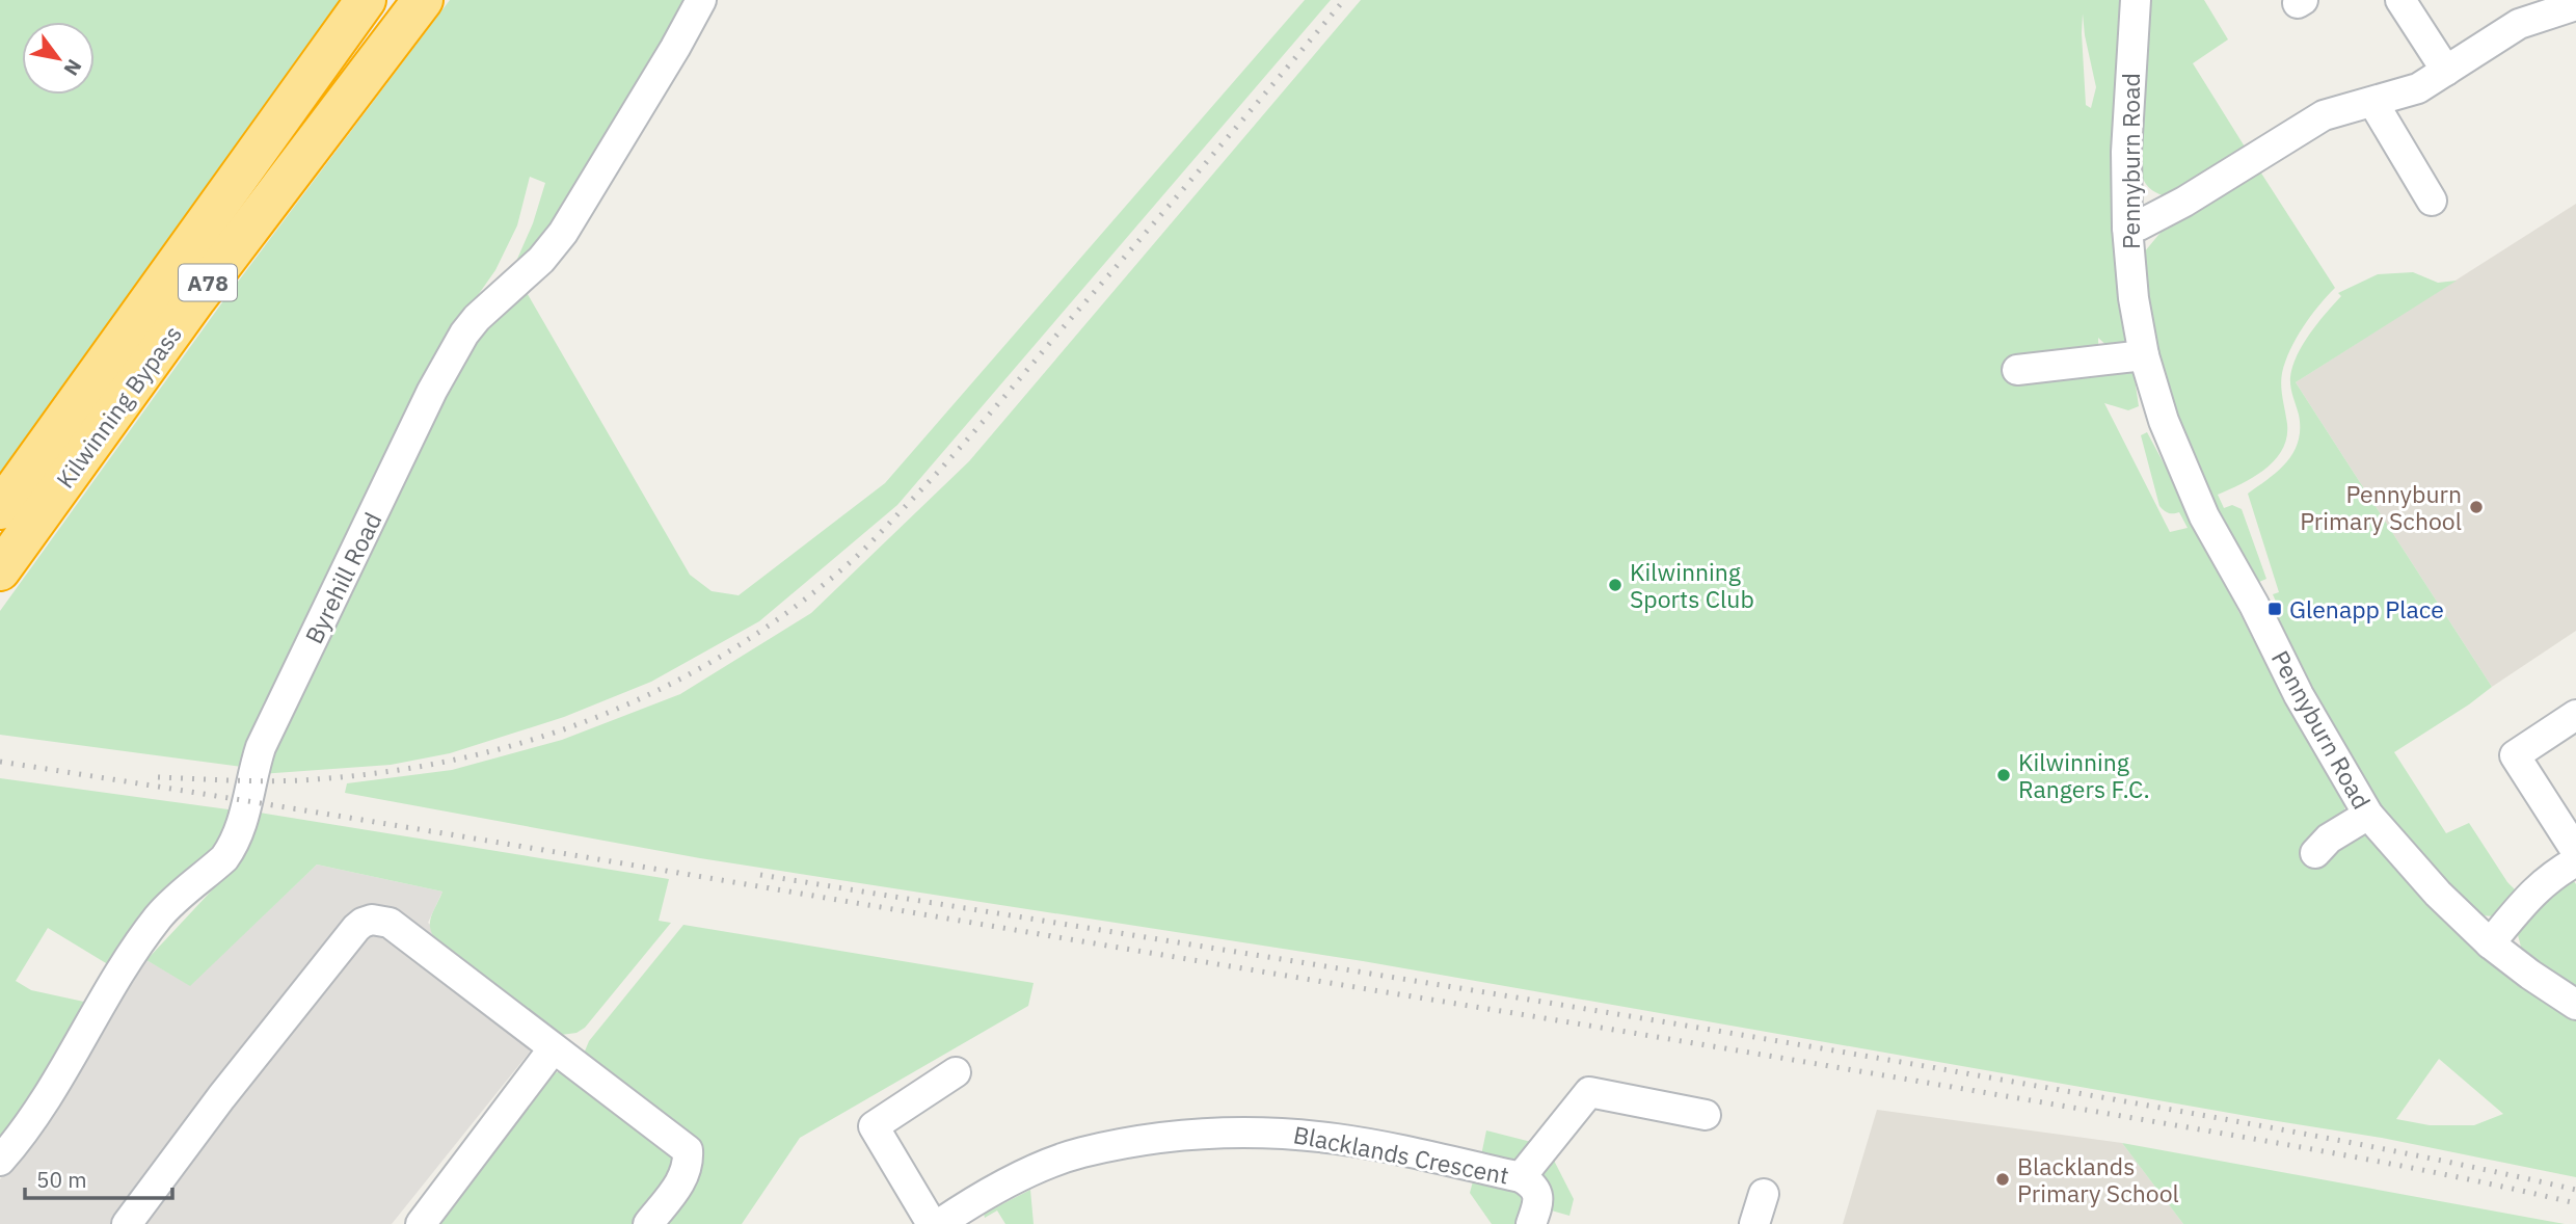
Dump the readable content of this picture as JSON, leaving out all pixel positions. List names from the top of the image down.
{
  "streets": {
    "highway": ["A78", "Kilwinning Bypass"],
    "street": ["Pennyburn Road", "Byrehill Road", "Blacklands Crescent"]
  },
  "places": {
    "other": [
      "Pennyburn Primary School",
      "Kilwinning Sports Club",
      "Kilwinning Rangers F.C.",
      "Blacklands Primary School"
    ],
    "transit": ["Glenapp Place"]
  },
  "scale_bar": "50 m",
  "north": "bottom right"
}
